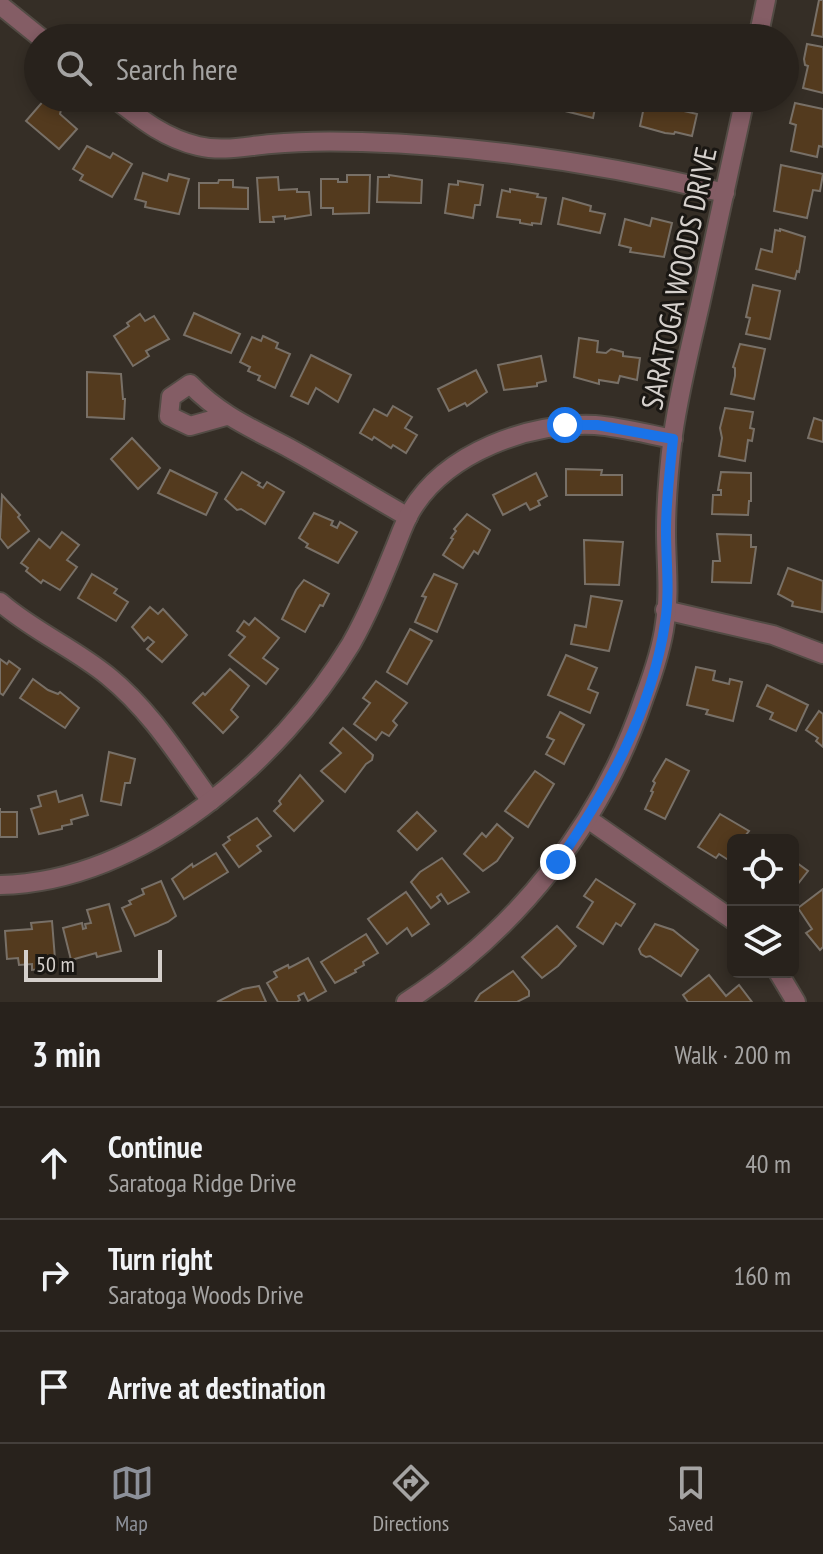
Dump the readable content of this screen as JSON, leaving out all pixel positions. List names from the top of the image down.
{
  "streets": {
    "street": ["SARATOGA WOODS DRIVE"]
  },
  "scale_bar": "50 m",
  "page": {
    "search": "Search here",
    "scale": "50 m",
    "heading": ["3 min", "Walk · 200 m"],
    "list": [
      ["Continue", "Saratoga Ridge Drive", "40 m"],
      ["Turn right", "Saratoga Woods Drive", "160 m"],
      "Arrive at destination"
    ],
    "nav": ["Map", "Directions", "Saved"]
  }
}
